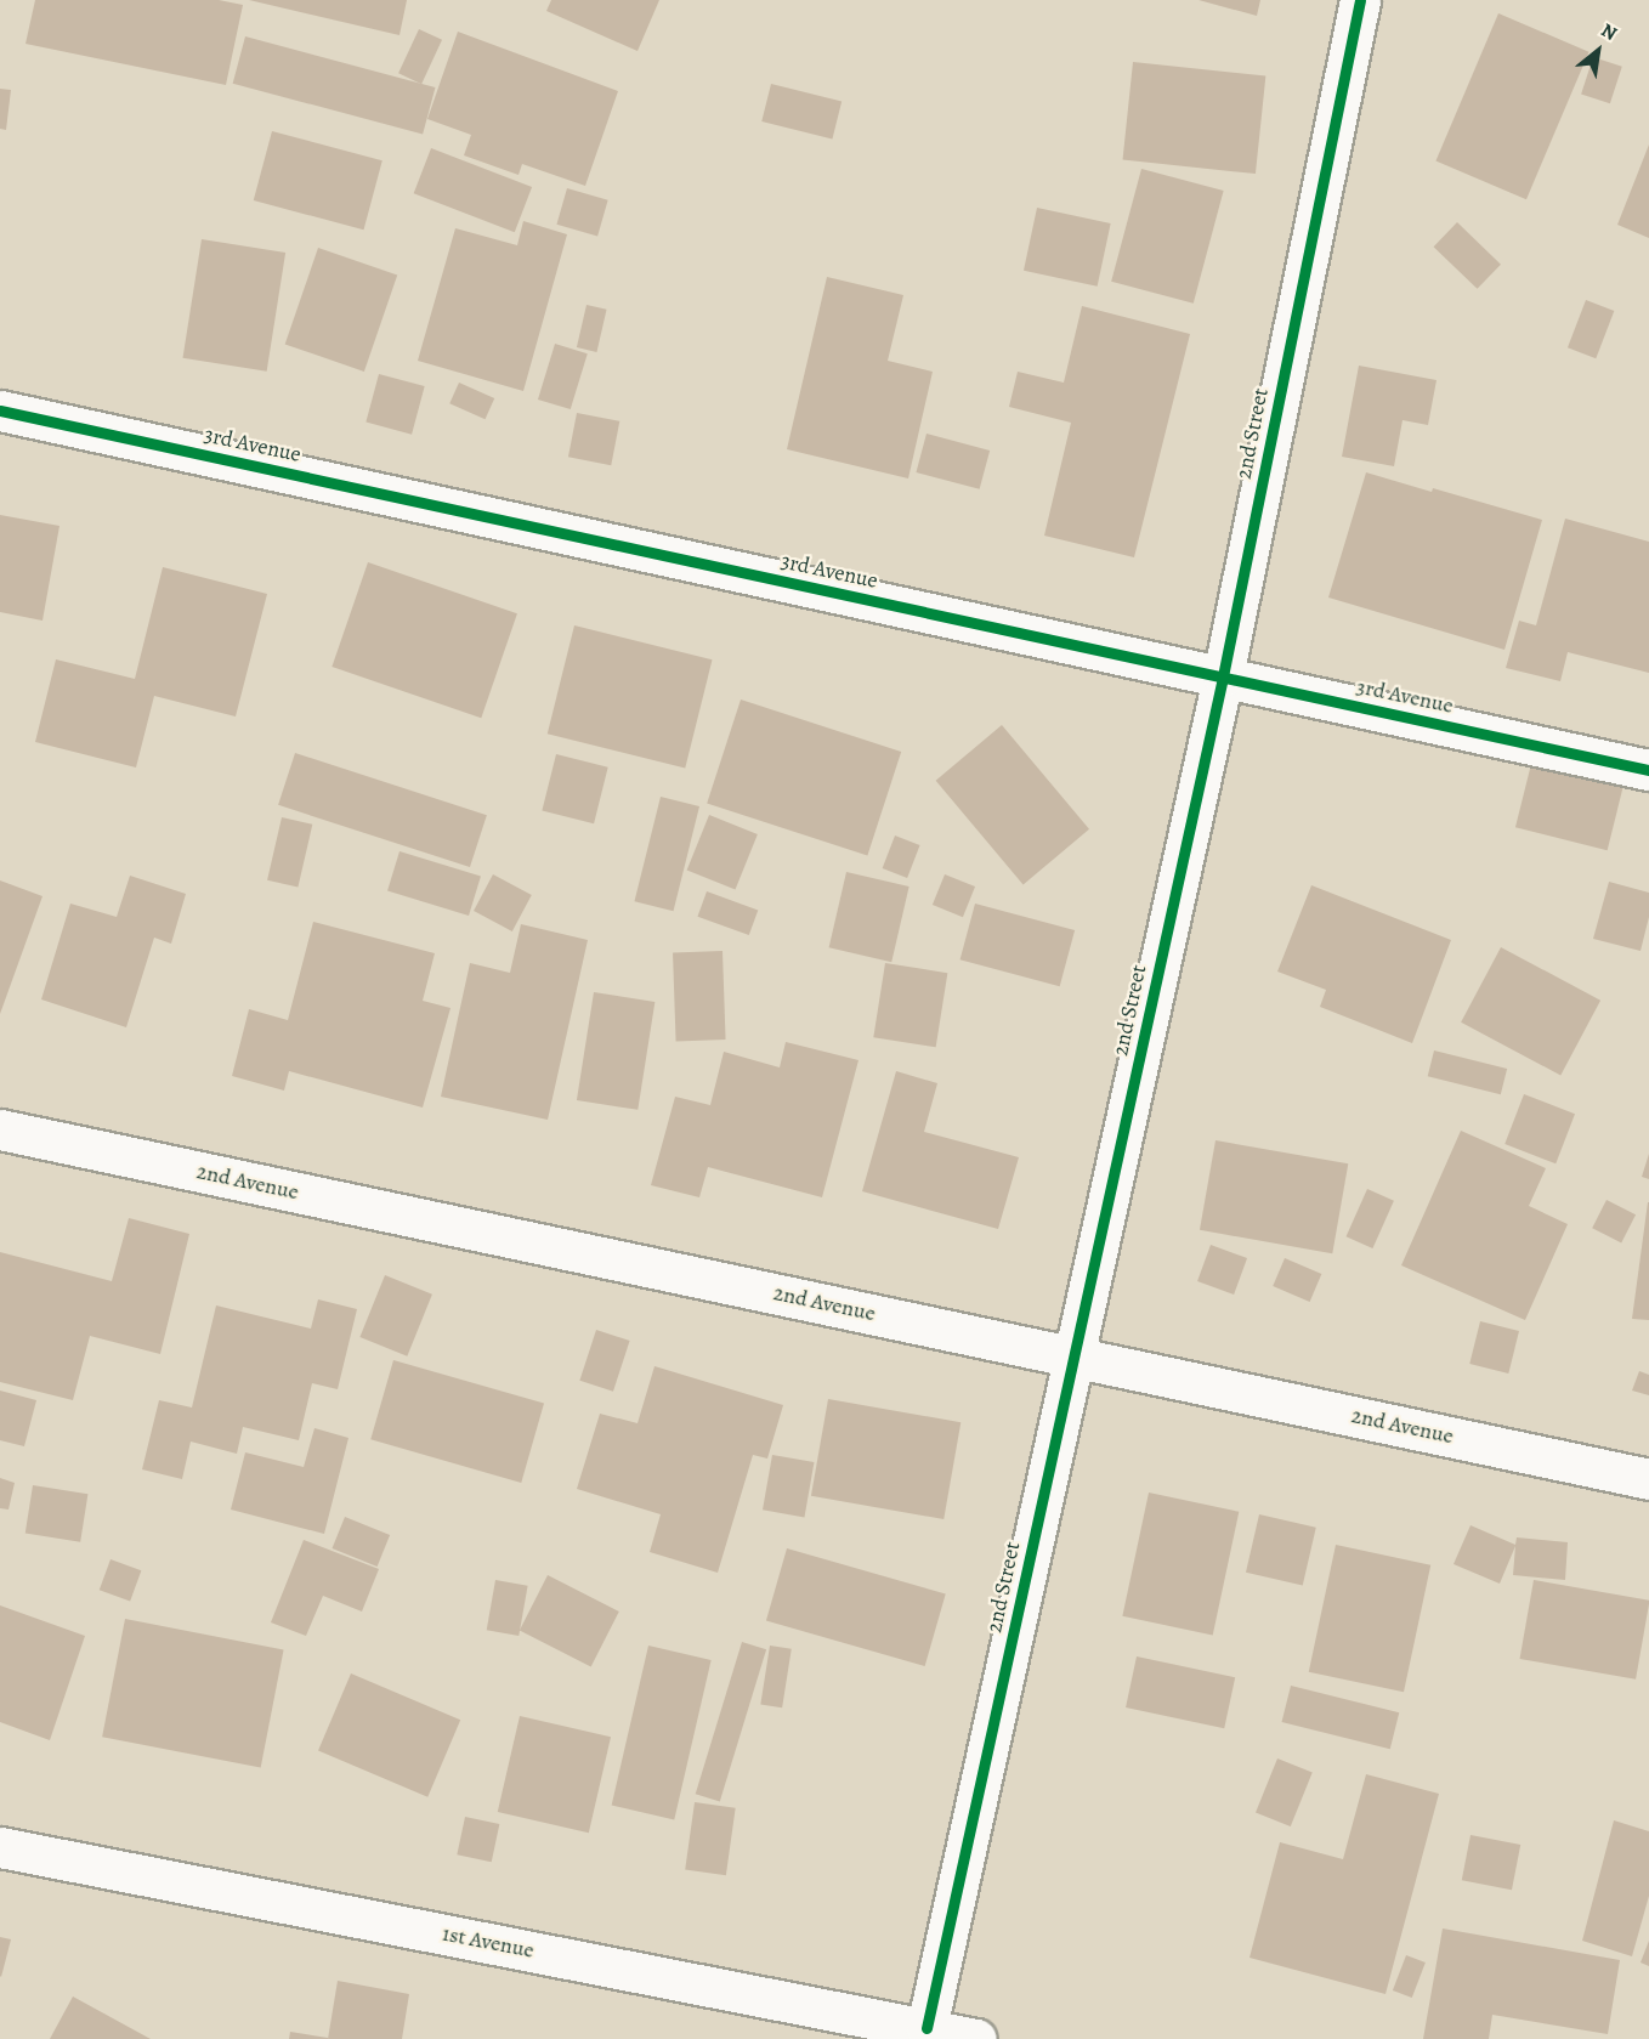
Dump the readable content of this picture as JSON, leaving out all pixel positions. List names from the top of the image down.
{
  "streets": {
    "street": [
      "2nd Street",
      "3rd Avenue",
      "2nd Avenue",
      "1st Avenue"
    ]
  },
  "crossings": [
    ["2nd Street", "3rd Avenue"],
    ["2nd Street", "2nd Avenue"],
    ["2nd Street", "1st Avenue"]
  ],
  "north": "top right"
}
